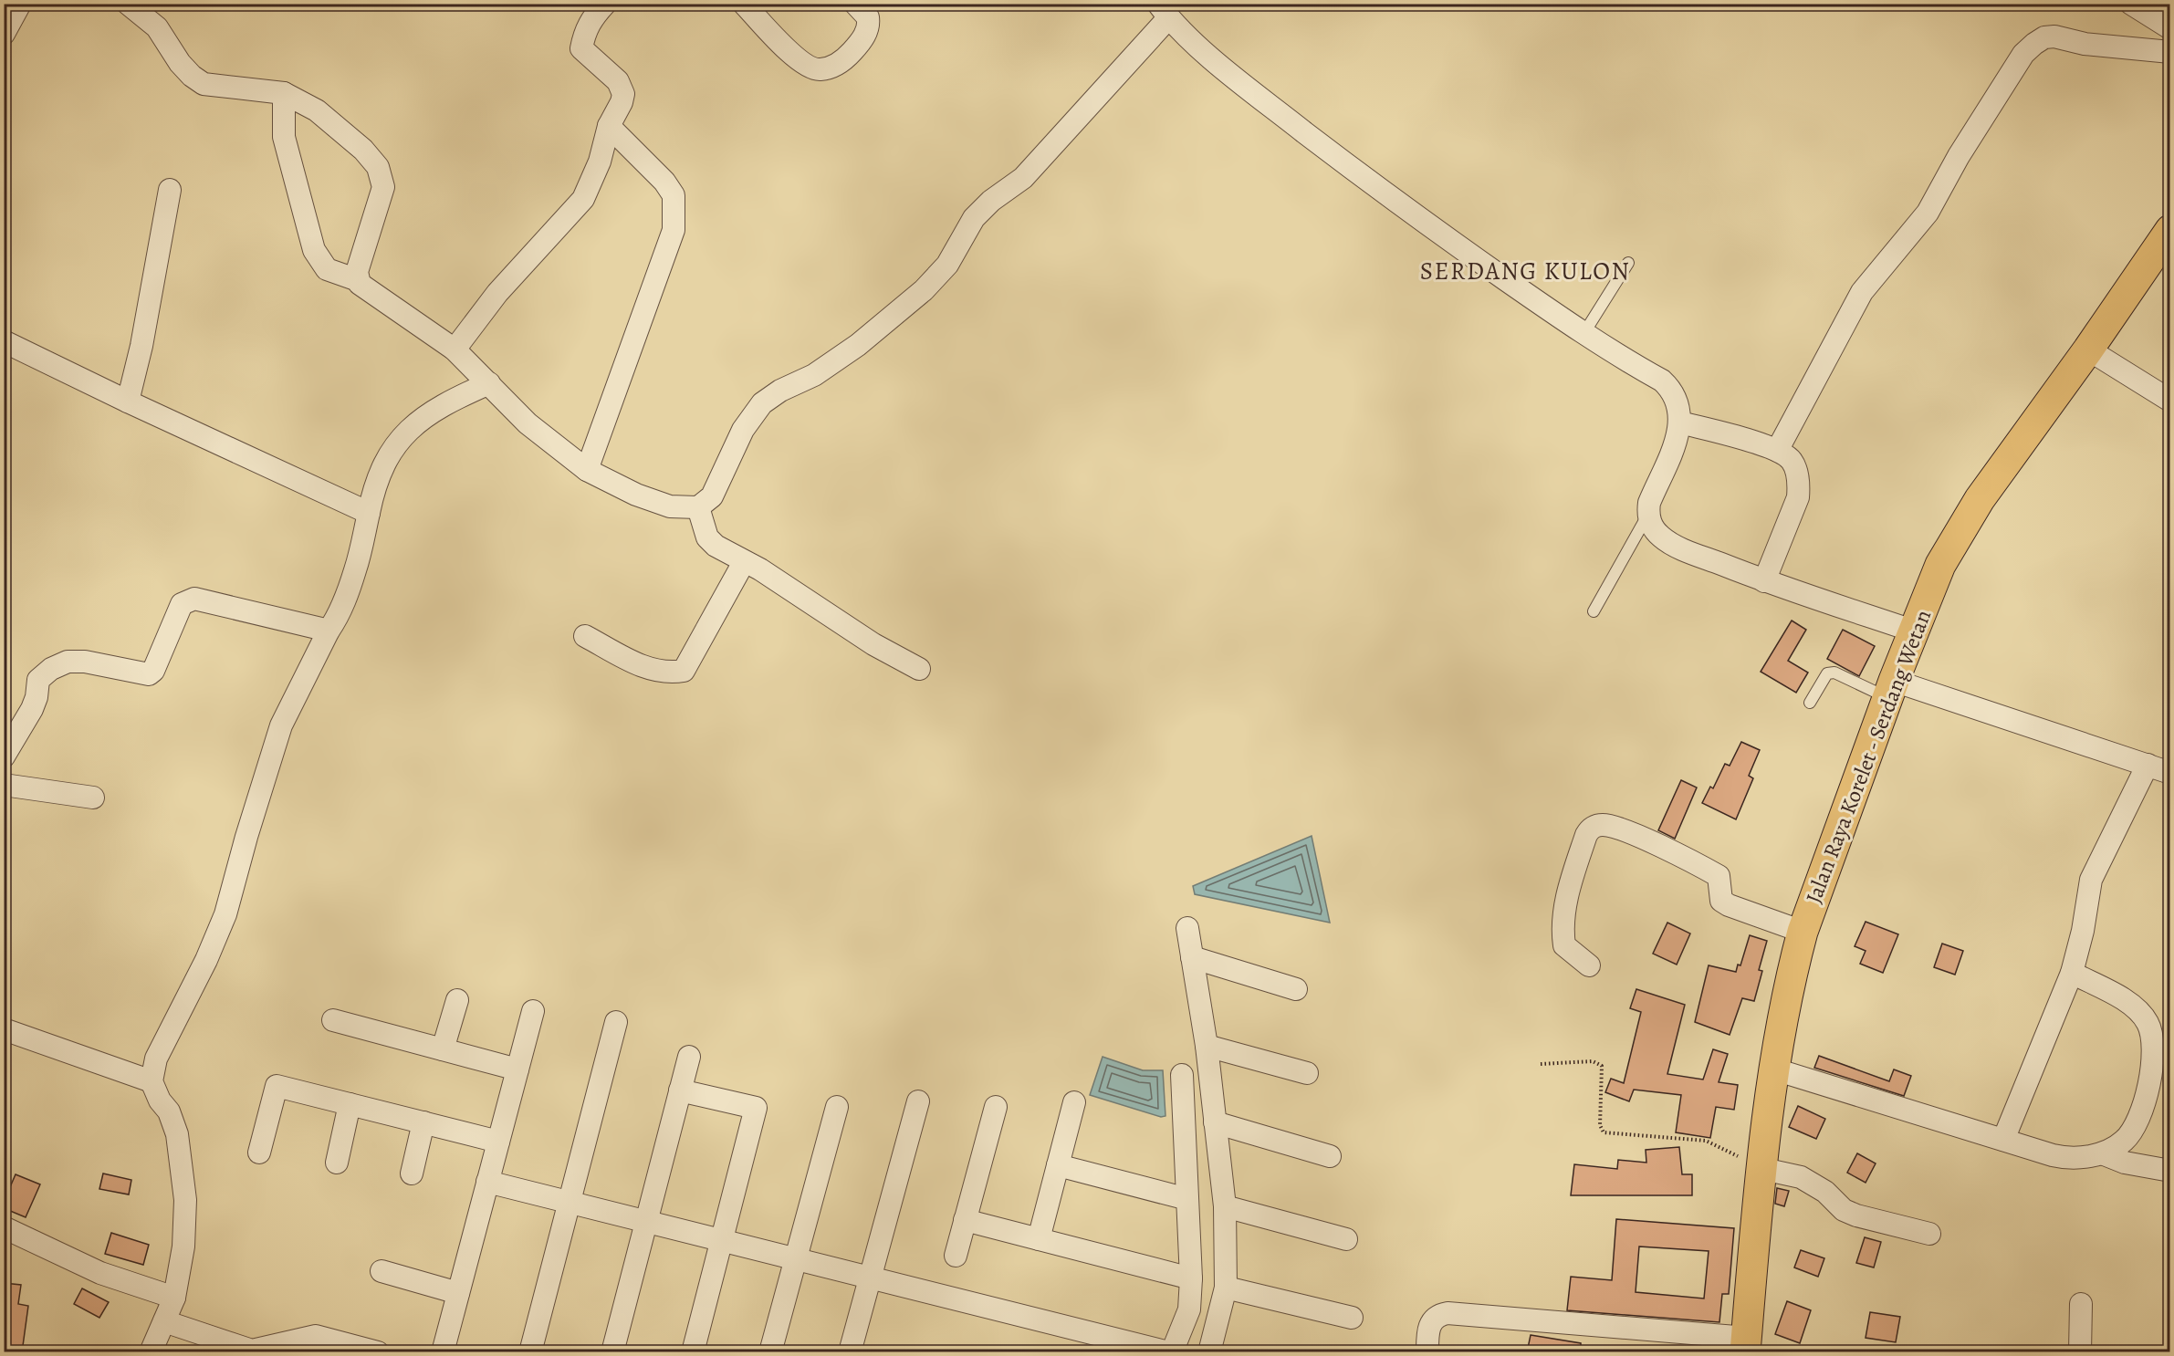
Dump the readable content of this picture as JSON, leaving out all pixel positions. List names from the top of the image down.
{
  "streets": {
    "main road": ["Jalan Raya Korelet - Serdang Wetan"]
  },
  "districts": ["SERDANG KULON"]
}
